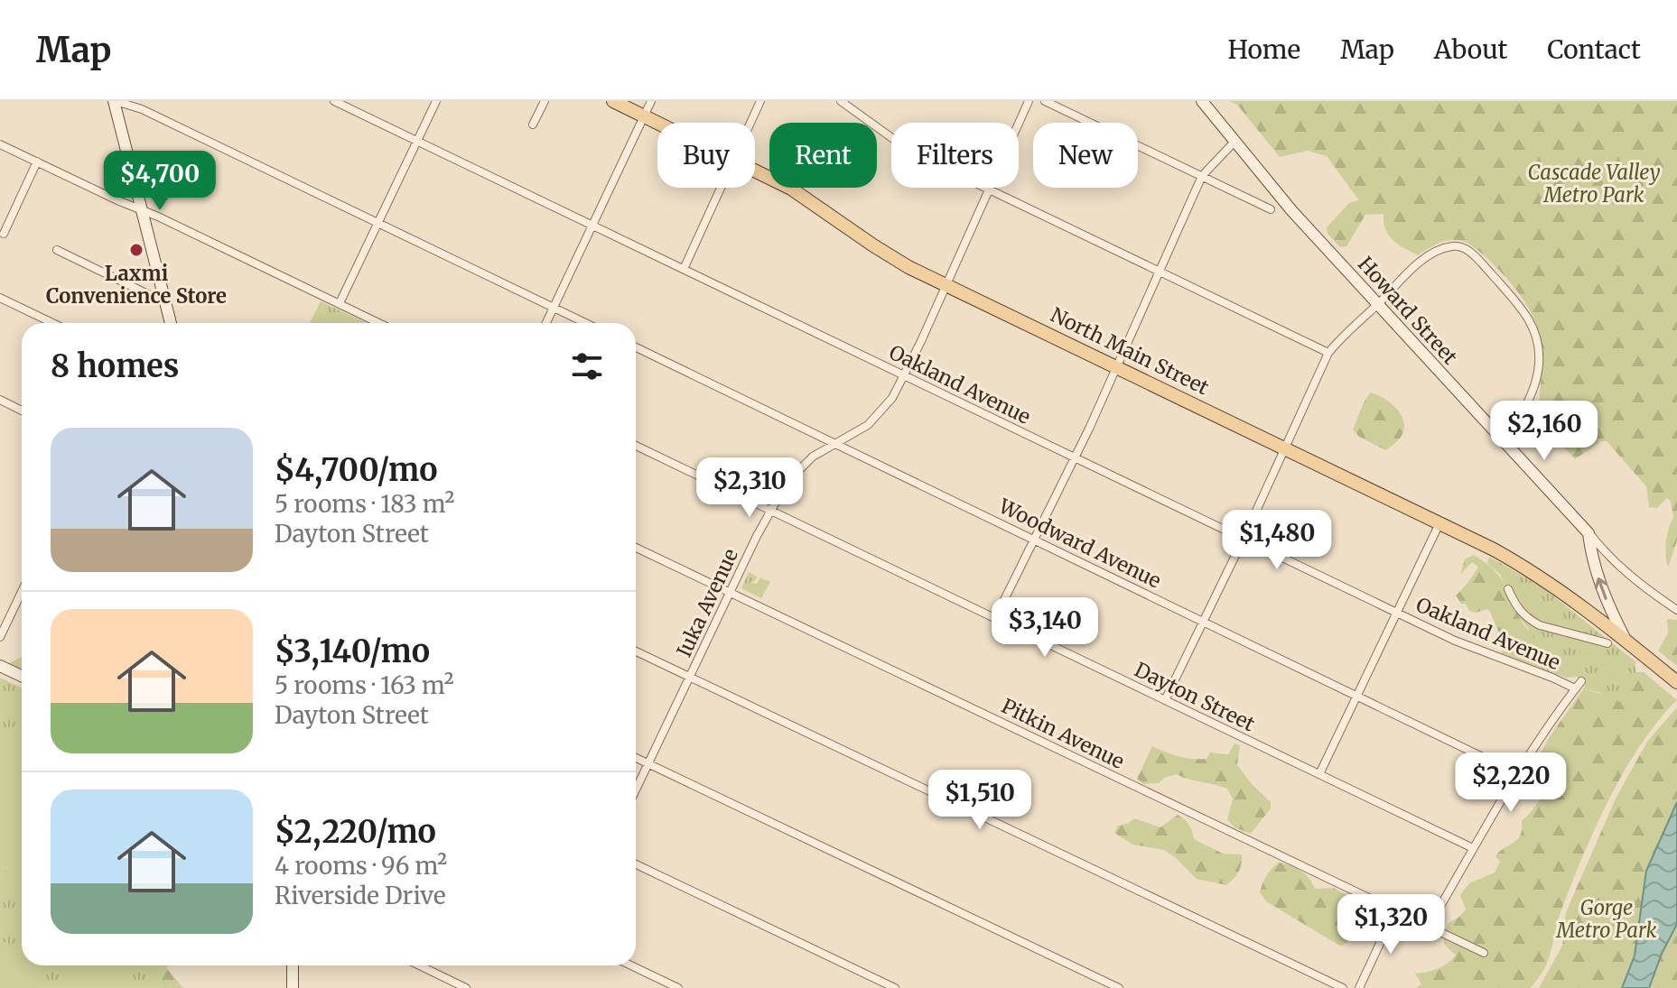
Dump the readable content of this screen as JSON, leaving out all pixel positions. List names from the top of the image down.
{
  "streets": {
    "main road": ["Howard Street", "North Main Street"],
    "street": [
      "Oakland Avenue",
      "Woodward Avenue",
      "Iuka Avenue",
      "Dayton Street",
      "Pitkin Avenue"
    ]
  },
  "crossings": [
    ["North Main Street", "Iuka Avenue"],
    ["Oakland Avenue", "Iuka Avenue"],
    ["Woodward Avenue", "Iuka Avenue"],
    ["Iuka Avenue", "Dayton Street"],
    ["Iuka Avenue", "Pitkin Avenue"]
  ],
  "parks": ["Cascade Valley Metro Park", "Gorge Metro Park"],
  "places": ["Laxmi Convenience Store"],
  "page": {
    "header": "Map",
    "nav": [
      "Home",
      "Map",
      "About",
      "Contact"
    ],
    "chip": [
      "Buy",
      "Rent",
      "Filters",
      "New"
    ],
    "price": [
      "$4,700",
      "$2,160",
      "$2,310",
      "$1,480",
      "$3,140",
      "$2,220",
      "$1,510",
      "$1,320"
    ],
    "heading": "8 homes",
    "list": [
      {
        "name": "$4,700/mo",
        "note": "5 rooms · 183 m² · Dayton Street"
      },
      {
        "name": "$3,140/mo",
        "note": "5 rooms · 163 m² · Dayton Street"
      },
      {
        "name": "$2,220/mo",
        "note": "4 rooms · 96 m² · Riverside Drive"
      }
    ]
  }
}
